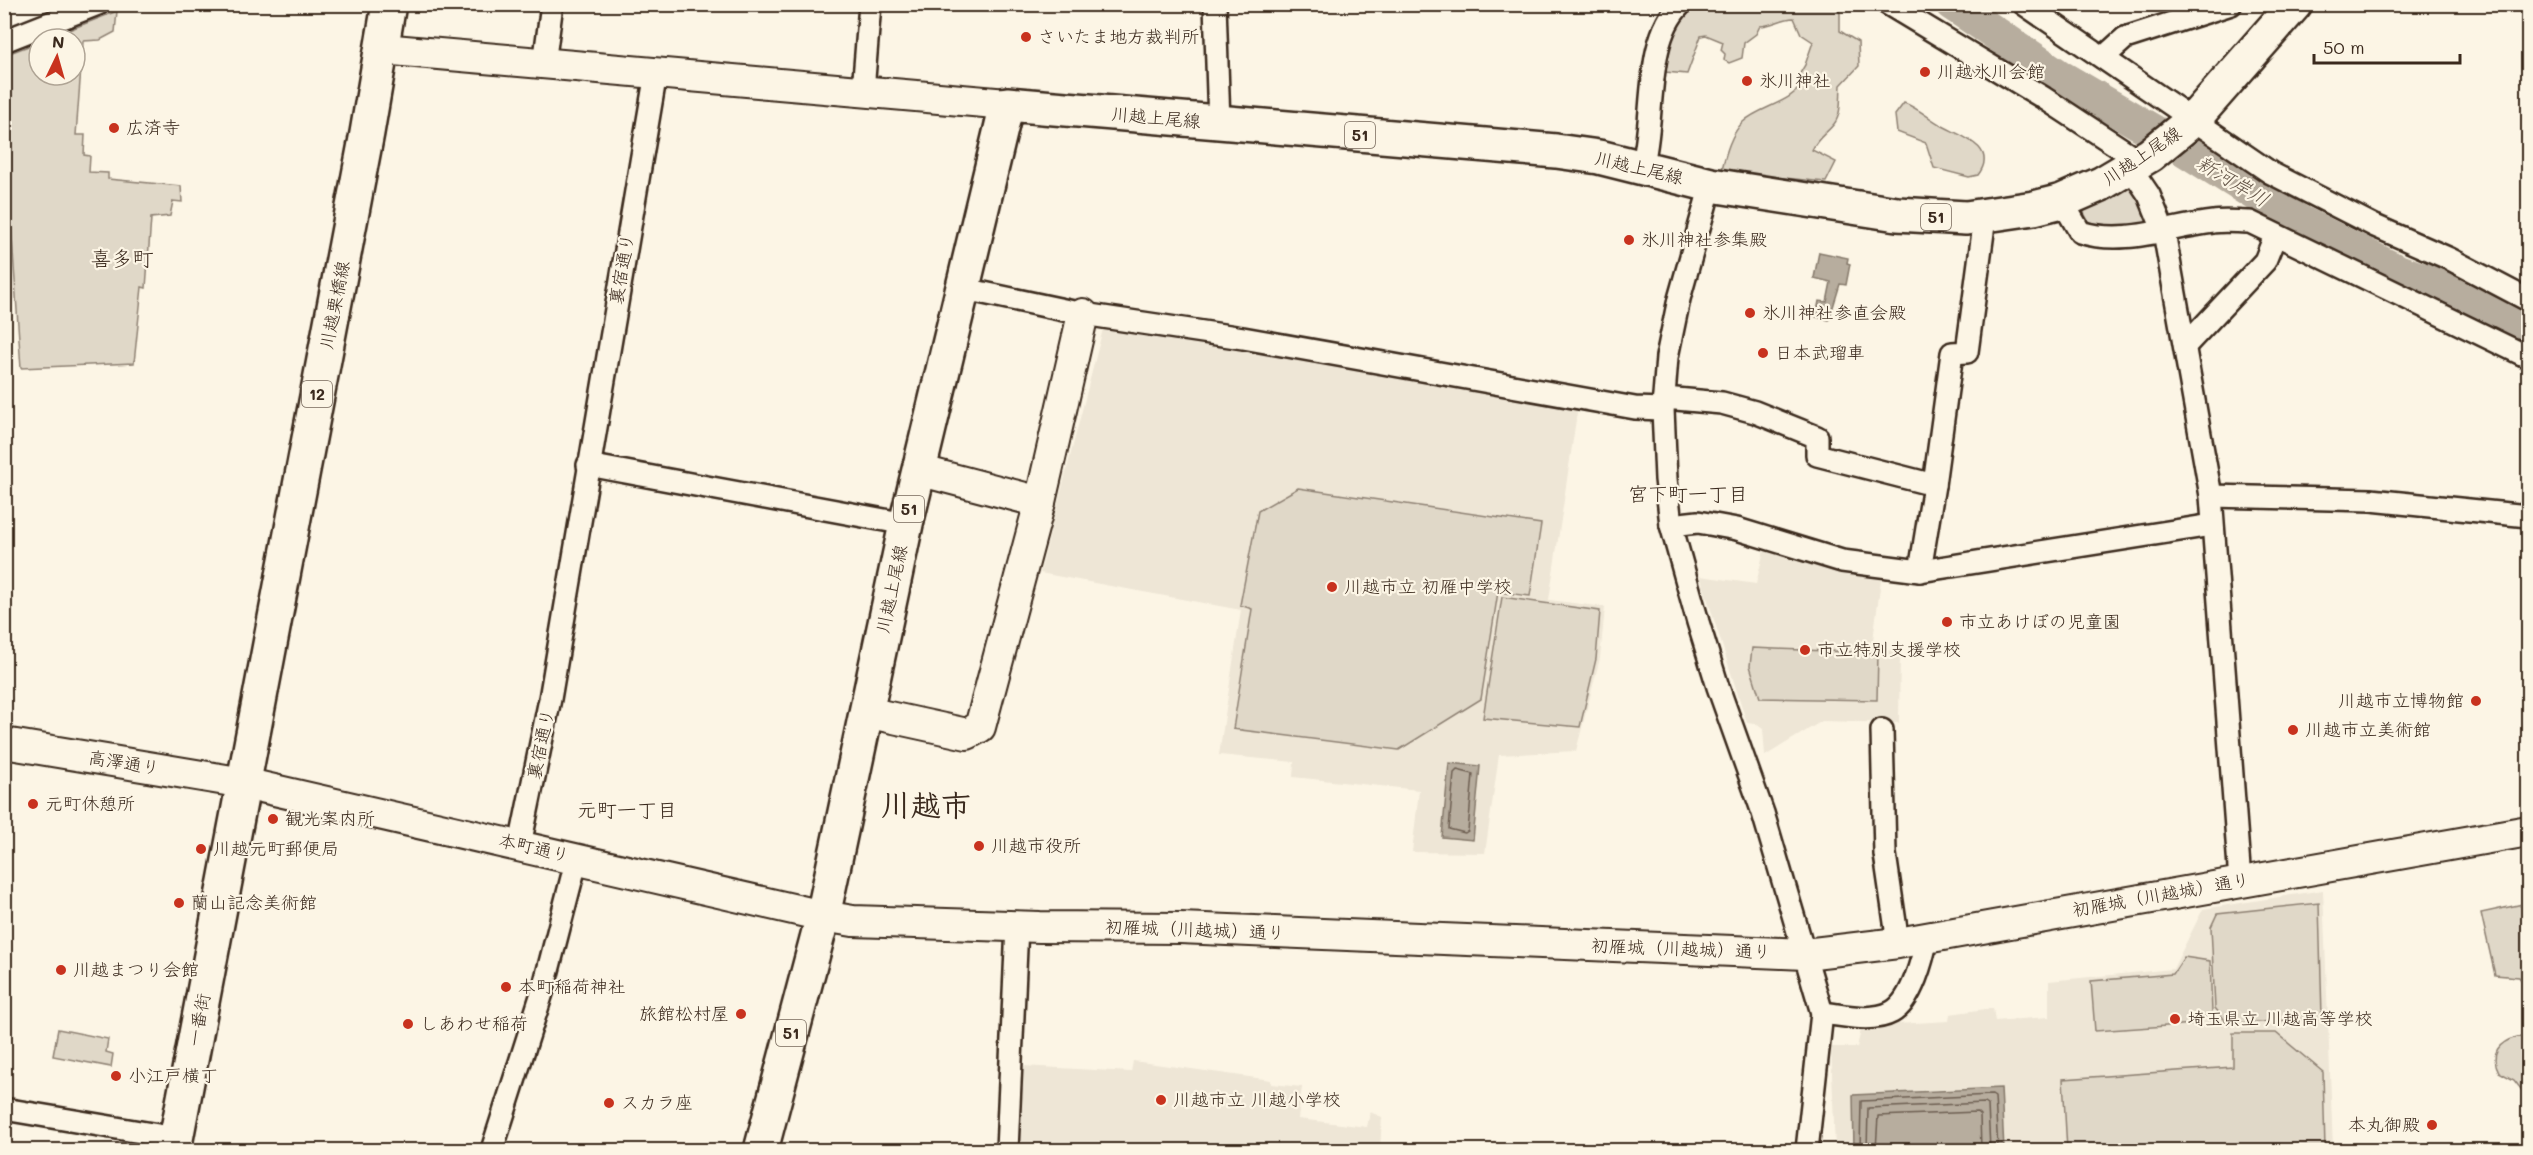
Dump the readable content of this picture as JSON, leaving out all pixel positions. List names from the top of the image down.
{
  "streets": {
    "main road": [
      "川越上尾線",
      "51",
      "川越栗橋線",
      "12",
      "一番街"
    ],
    "street": [
      "裏宿通り",
      "高澤通り",
      "本町通り",
      "初雁城（川越城）通り"
    ]
  },
  "crossings": [
    ["川越上尾線", "本町通り"],
    ["川越上尾線", "初雁城（川越城）通り"],
    ["裏宿通り", "本町通り"],
    ["川越栗橋線", "高澤通り"],
    ["川越栗橋線", "本町通り"],
    ["川越栗橋線", "一番街"],
    ["高澤通り", "本町通り"],
    ["高澤通り", "一番街"],
    ["本町通り", "初雁城（川越城）通り"],
    ["本町通り", "一番街"]
  ],
  "districts": [
    "喜多町",
    "宮下町一丁目",
    "川越市",
    "元町一丁目"
  ],
  "water": ["新河岸川"],
  "places": [
    "さいたま地方裁判所",
    "川越氷川会館",
    "氷川神社",
    "広済寺",
    "氷川神社参集殿",
    "氷川神社参直会殿",
    "日本武瑠車",
    "川越市立 初雁中学校",
    "市立あけぼの児童園",
    "市立特別支援学校",
    "川越市立博物館",
    "川越市立美術館",
    "元町休憩所",
    "観光案内所",
    "川越市役所",
    "川越元町郵便局",
    "蘭山記念美術館",
    "川越まつり会館",
    "本町稲荷神社",
    "旅館松村屋",
    "埼玉県立 川越高等学校",
    "しあわせ稲荷",
    "小江戸横丁",
    "川越市立 川越小学校",
    "スカラ座",
    "本丸御殿"
  ],
  "scale_bar": "50 m",
  "north": "top"
}
